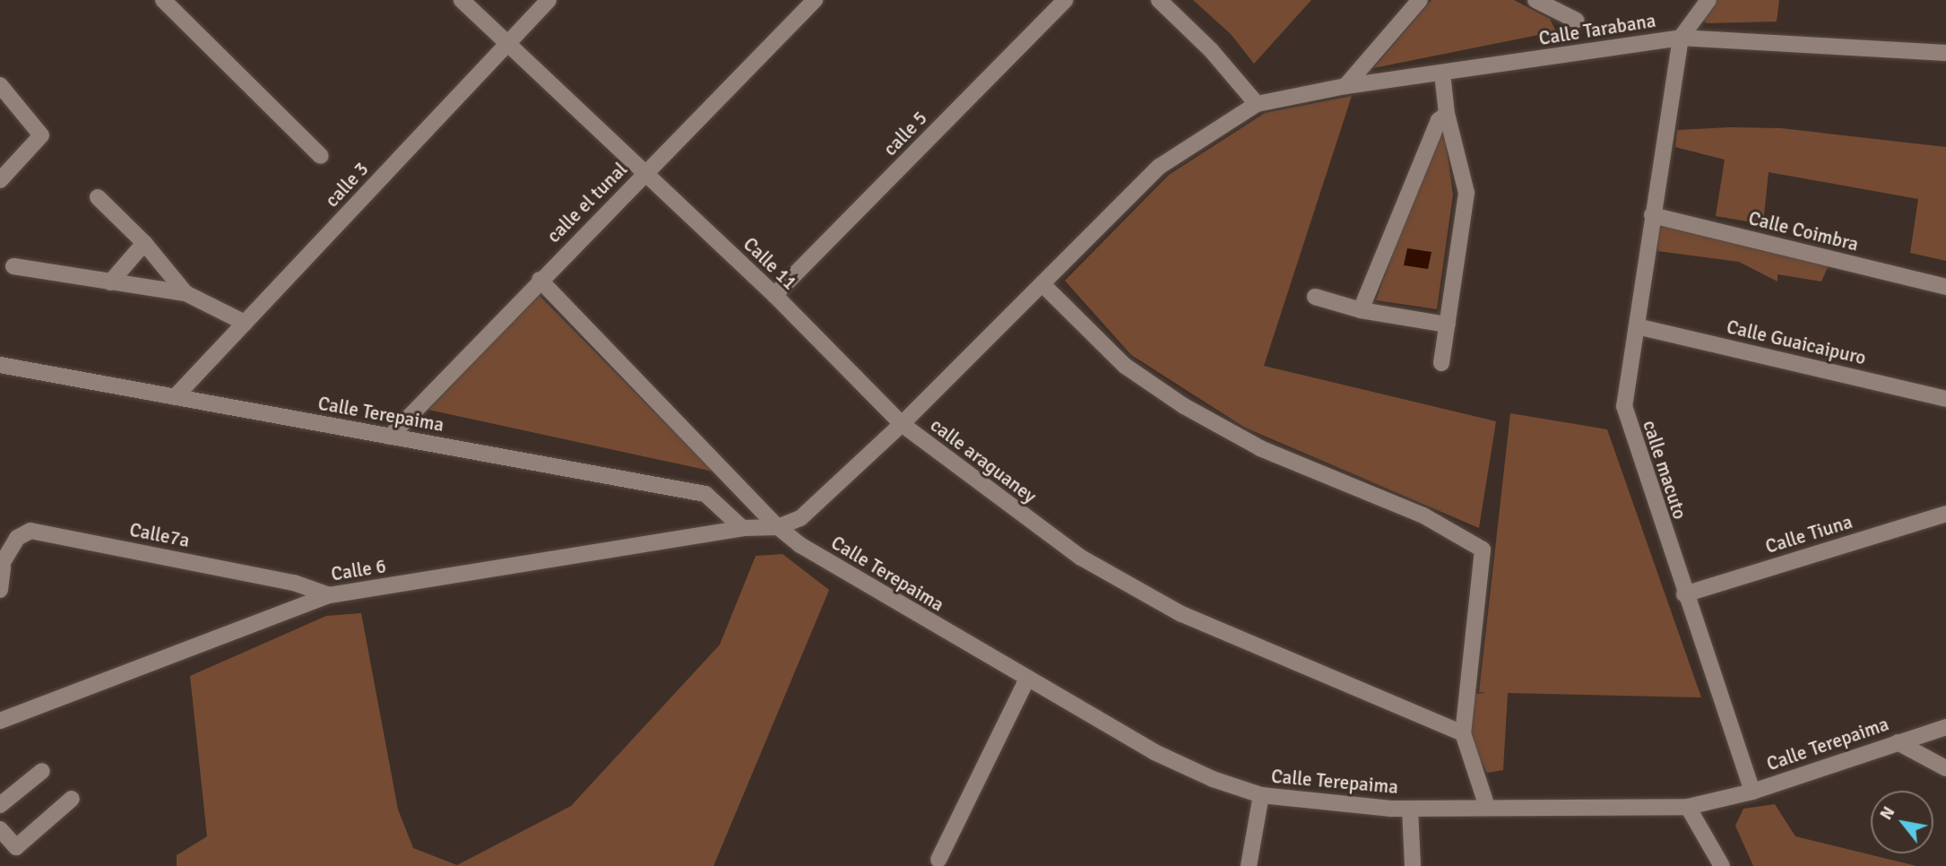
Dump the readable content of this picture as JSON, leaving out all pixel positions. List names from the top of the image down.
{
  "streets": {
    "street": [
      "Calle Tarabana",
      "calle 5",
      "calle 3",
      "calle el tunal",
      "Calle Coimbra",
      "Calle 11",
      "Calle Guaicaipuro",
      "Calle Terepaima",
      "calle araguaney",
      "calle macuto",
      "Calle Tiuna",
      "Calle7a",
      "Calle 6"
    ]
  },
  "crossings": [
    ["Calle Tarabana", "calle araguaney"],
    ["Calle Tarabana", "calle macuto"],
    ["calle 5", "Calle 11"],
    ["calle 3", "Calle 11"],
    ["calle 3", "Calle Terepaima"],
    ["calle el tunal", "Calle 11"],
    ["calle el tunal", "Calle Terepaima"],
    ["Calle Coimbra", "calle macuto"],
    ["Calle 11", "calle araguaney"],
    ["Calle Guaicaipuro", "calle macuto"],
    ["Calle Terepaima", "calle macuto"],
    ["Calle Terepaima", "Calle 6"],
    ["calle macuto", "Calle Tiuna"],
    ["Calle7a", "Calle 6"]
  ],
  "north": "top left"
}
